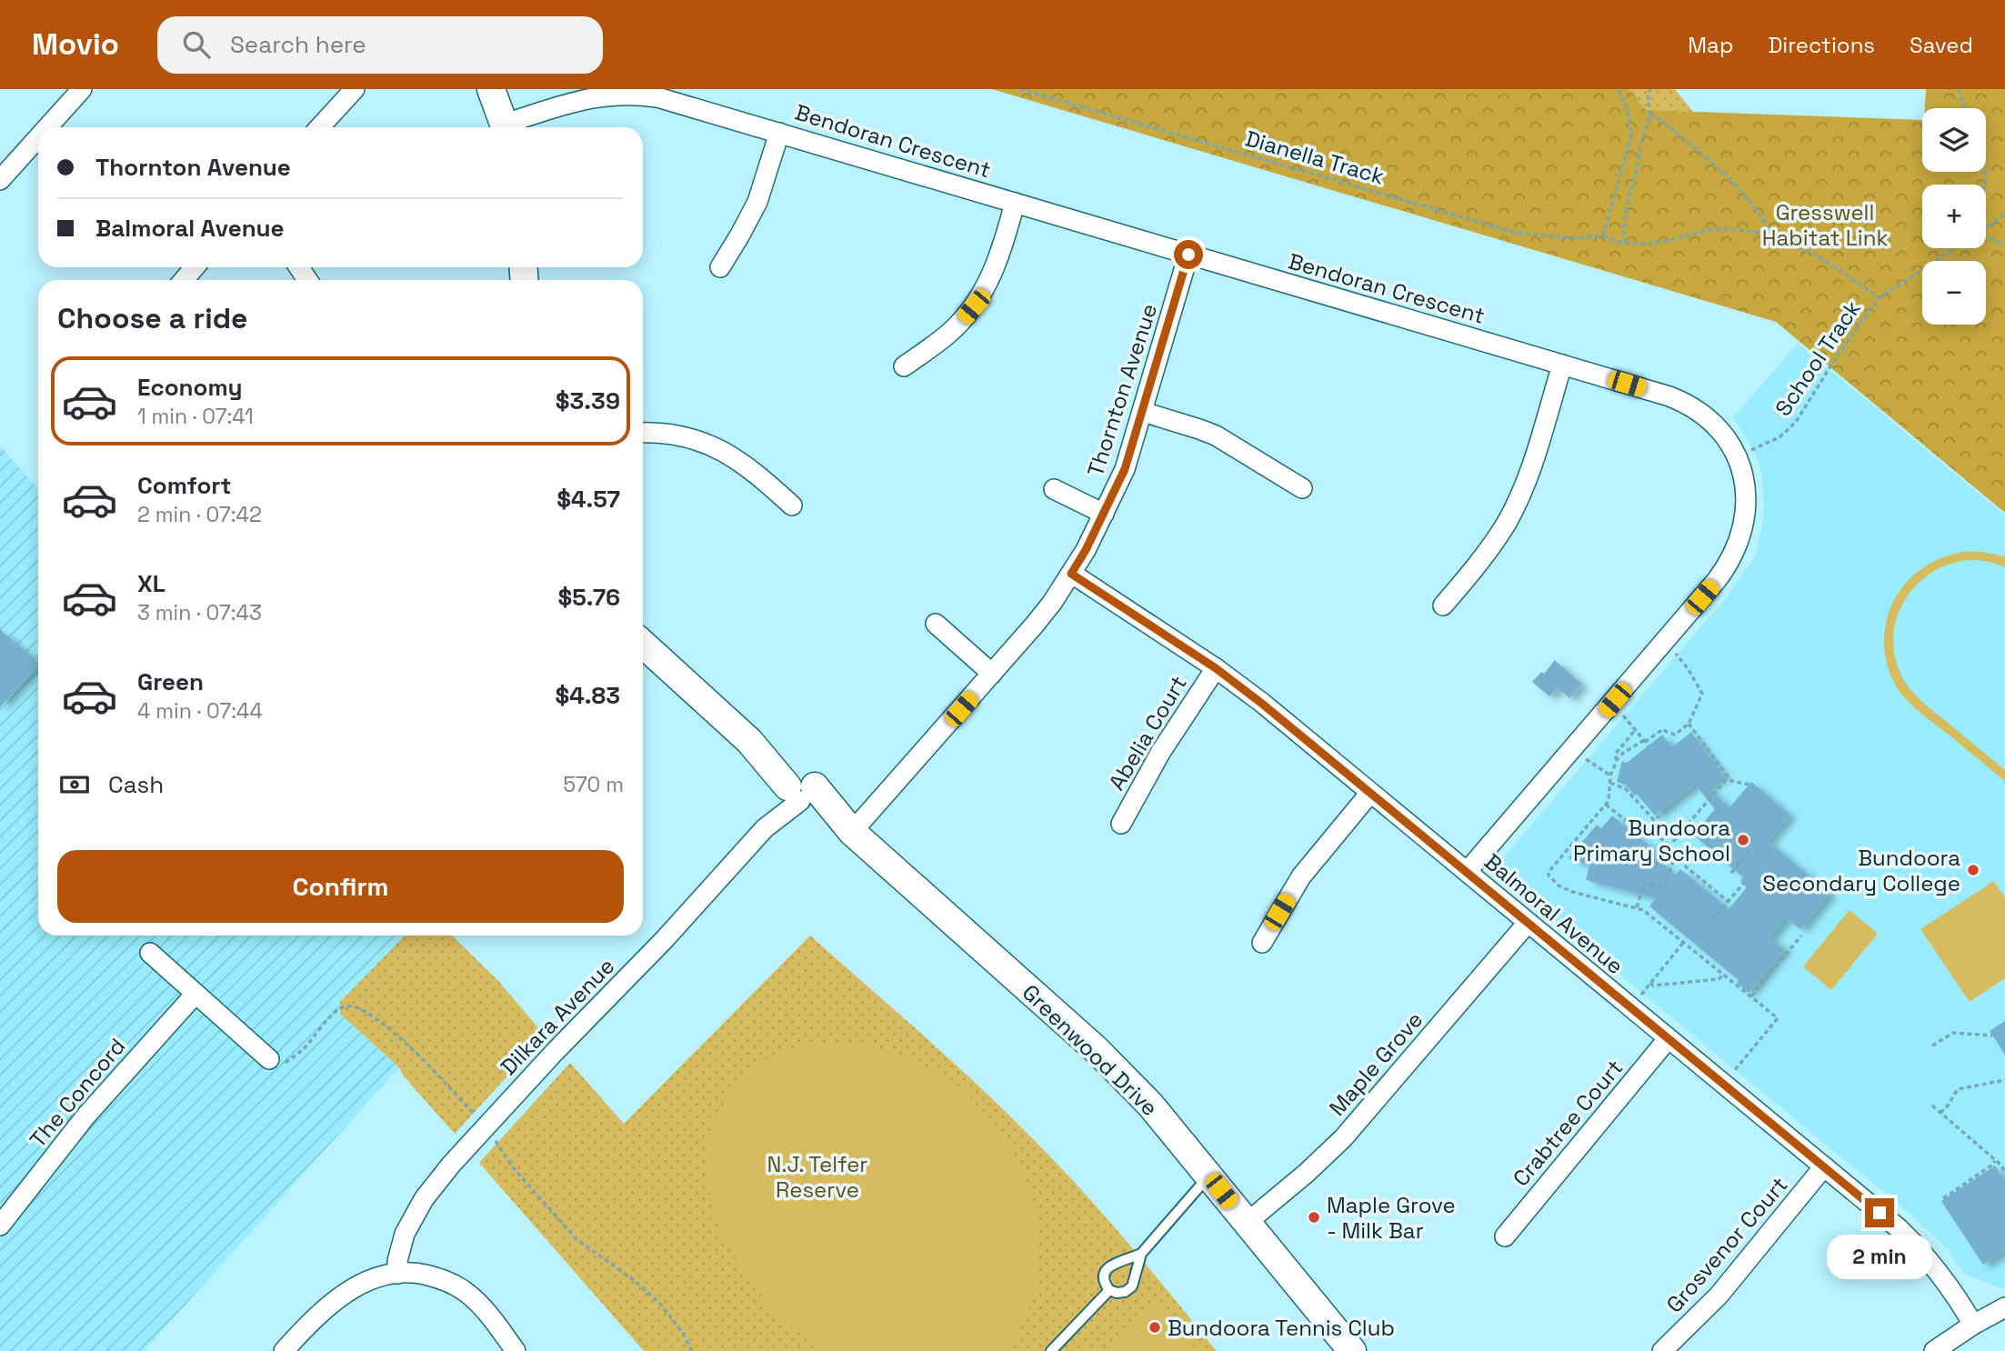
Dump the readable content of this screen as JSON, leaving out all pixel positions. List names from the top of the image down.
{
  "streets": {
    "street": [
      "Bendoran Crescent",
      "Thornton Avenue",
      "Abelia Court",
      "Balmoral Avenue",
      "Dilkara Avenue",
      "Greenwood Drive",
      "Maple Grove",
      "The Concord",
      "Crabtree Court",
      "Grosvenor Court"
    ],
    "path": ["Dianella Track", "School Track"]
  },
  "crossings": [
    ["Bendoran Crescent", "Thornton Avenue"],
    ["Bendoran Crescent", "Balmoral Avenue"],
    ["Thornton Avenue", "Balmoral Avenue"],
    ["Thornton Avenue", "Greenwood Drive"],
    ["Abelia Court", "Balmoral Avenue"],
    ["Balmoral Avenue", "Maple Grove"],
    ["Balmoral Avenue", "Crabtree Court"],
    ["Balmoral Avenue", "Grosvenor Court"],
    ["Dilkara Avenue", "Greenwood Drive"],
    ["Greenwood Drive", "Maple Grove"]
  ],
  "parks": ["Gresswell Habitat Link", "N.J. Telfer Reserve"],
  "places": [
    "Bundoora Primary School",
    "Bundoora Secondary College",
    "Maple Grove - Milk Bar",
    "Bundoora Tennis Club"
  ],
  "page": {
    "header": "Movio",
    "search": "Search here",
    "nav": ["Map", "Directions", "Saved"],
    "map_buttons": ["+", "−"],
    "banner": ["Thornton Avenue", "Balmoral Avenue"],
    "heading": "Choose a ride",
    "list": [
      {
        "name": "Economy",
        "note": "1 min · 07:41",
        "value": "$3.39"
      },
      {
        "name": "Comfort",
        "note": "2 min · 07:42",
        "value": "$4.57"
      },
      {
        "name": "XL",
        "note": "3 min · 07:43",
        "value": "$5.76"
      },
      {
        "name": "Green",
        "note": "4 min · 07:44",
        "value": "$4.83"
      }
    ],
    "pay": ["Cash", "570 m"],
    "buttons": "Confirm",
    "bubble": "2 min"
  }
}
